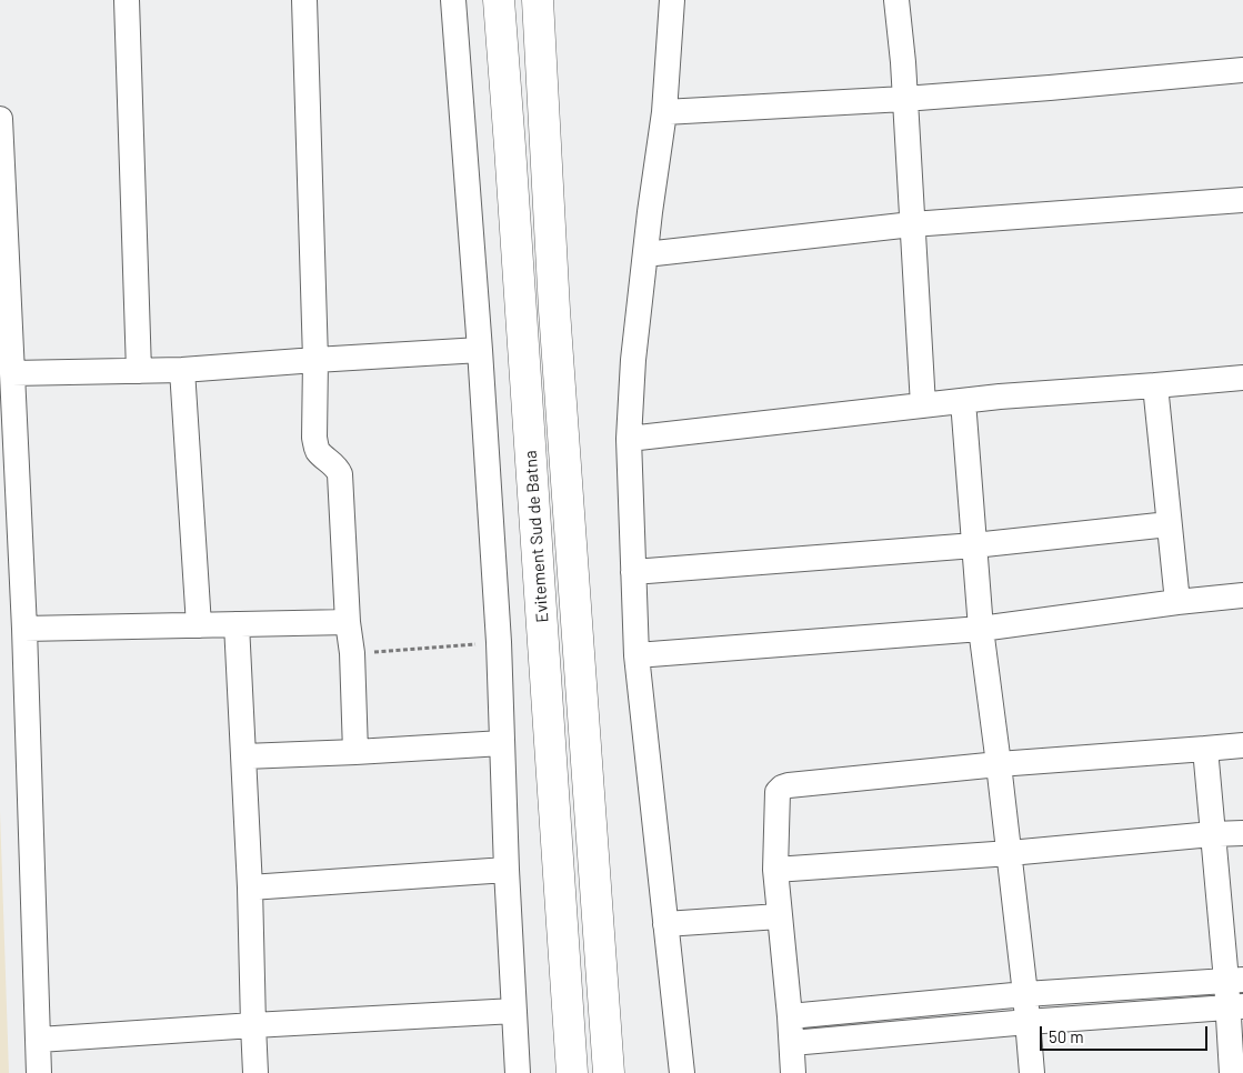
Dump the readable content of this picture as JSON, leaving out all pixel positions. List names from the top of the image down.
{
  "streets": {
    "highway": ["Evitement Sud de Batna"]
  },
  "scale_bar": "50 m"
}
